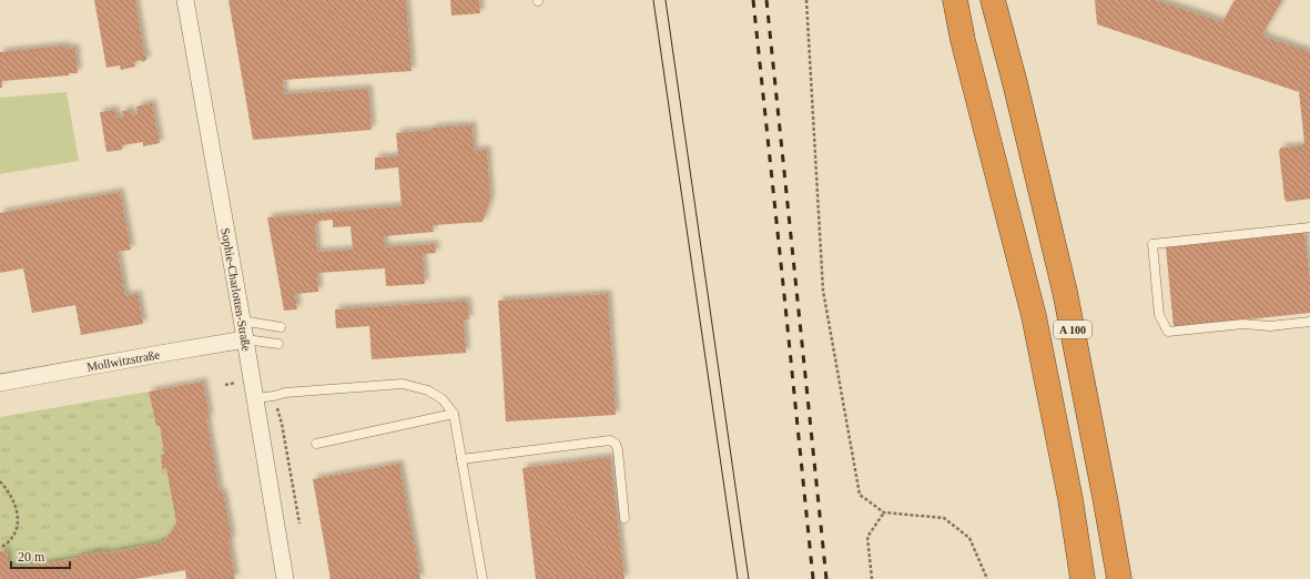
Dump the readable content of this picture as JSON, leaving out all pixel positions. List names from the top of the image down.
{
  "streets": {
    "highway": ["A 100"],
    "street": ["Sophie-Charlotten-Straße", "Mollwitzstraße"]
  },
  "crossings": [
    ["Sophie-Charlotten-Straße", "Mollwitzstraße"]
  ],
  "scale_bar": "20 m"
}
